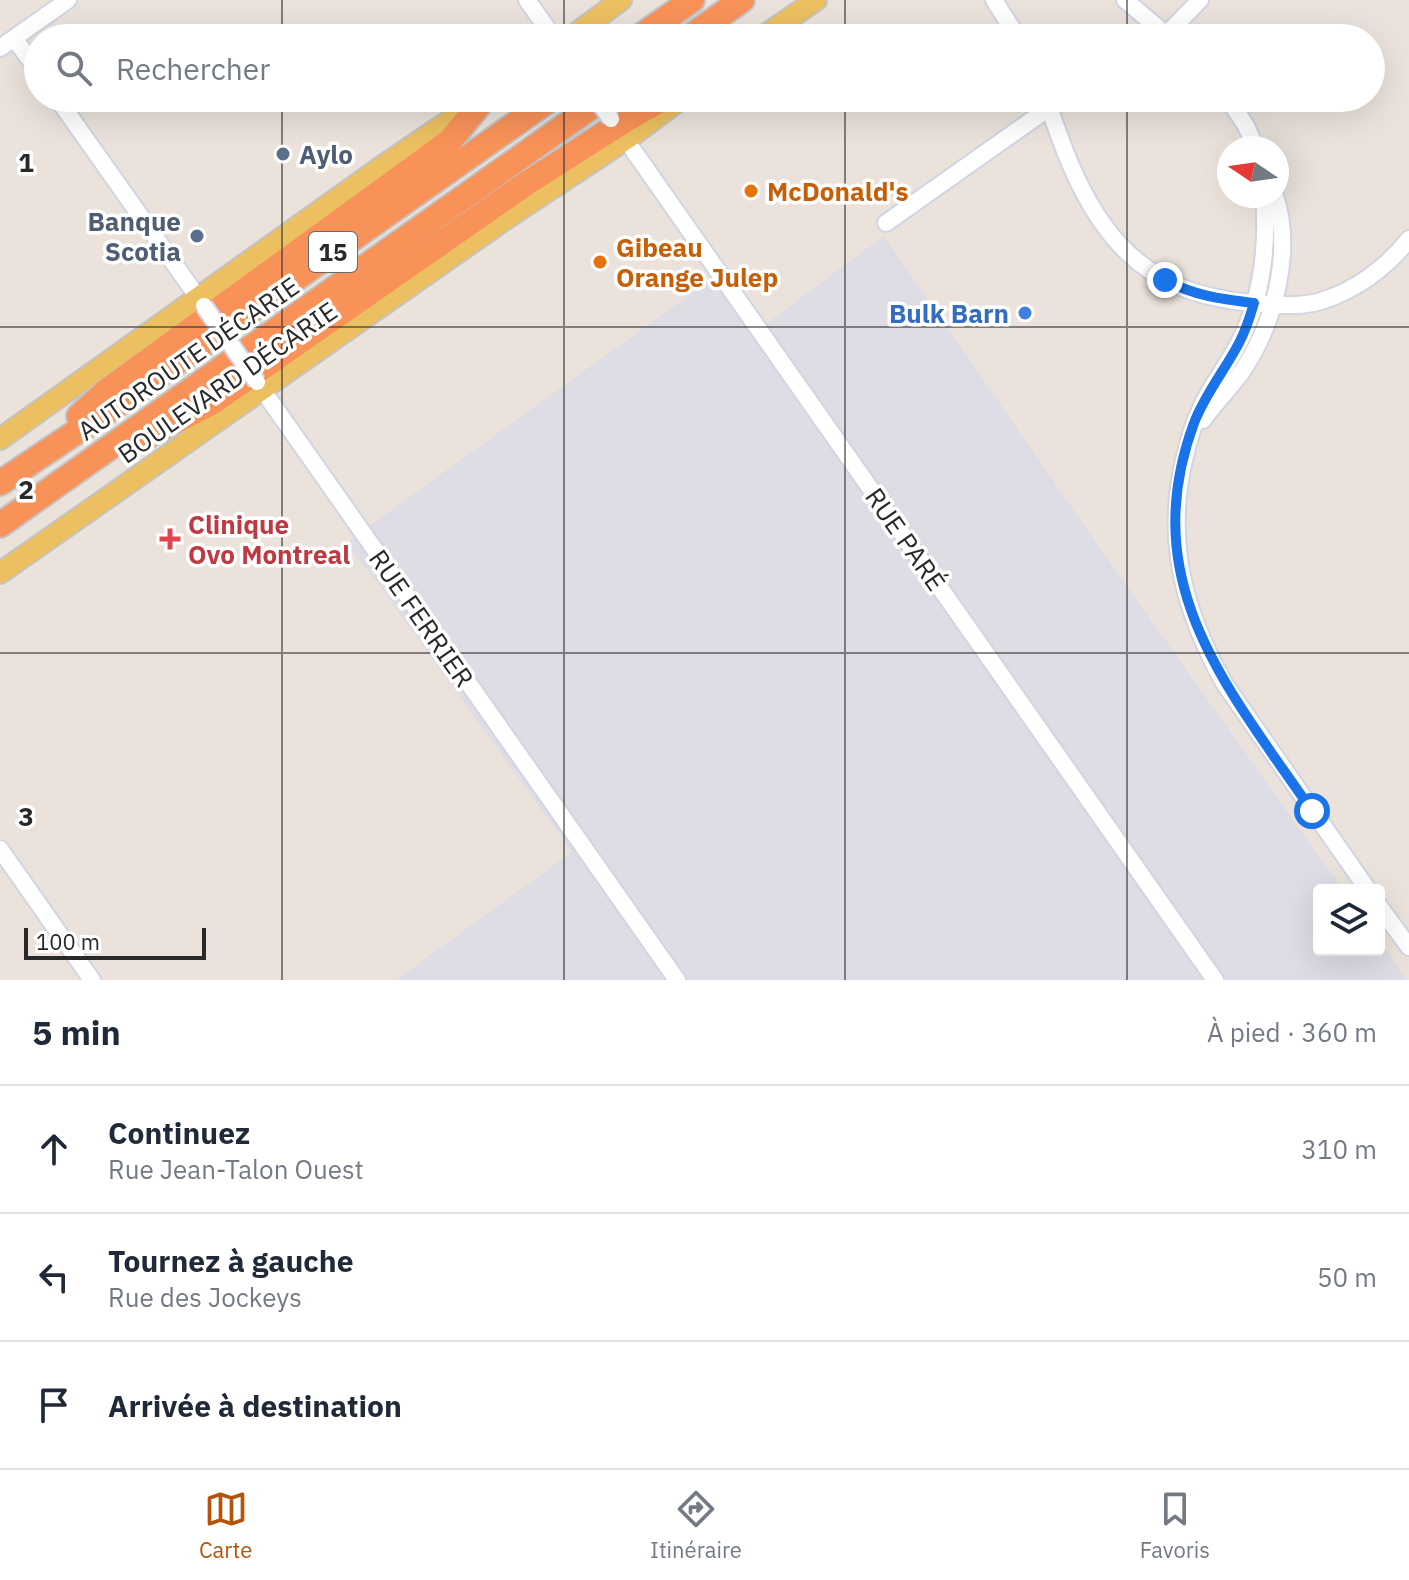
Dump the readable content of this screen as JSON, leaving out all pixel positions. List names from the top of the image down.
{
  "streets": {
    "highway": ["15", "AUTOROUTE DÉCARIE"],
    "main road": ["BOULEVARD DÉCARIE"],
    "street": ["RUE PARÉ", "RUE FERRIER"]
  },
  "crossings": [
    ["BOULEVARD DÉCARIE", "RUE PARÉ"],
    ["BOULEVARD DÉCARIE", "RUE FERRIER"]
  ],
  "places": {
    "other": [
      "Aylo",
      "McDonald's",
      "Banque Scotia",
      "Gibeau Orange Julep",
      "Bulk Barn"
    ],
    "health": ["Clinique Ovo Montreal"]
  },
  "scale_bar": "100 m",
  "north": "left",
  "page": {
    "search": "Rechercher",
    "scale": "100 m",
    "heading": ["5 min", "À pied · 360 m"],
    "list": [
      ["Continuez", "Rue Jean-Talon Ouest", "310 m"],
      ["Tournez à gauche", "Rue des Jockeys", "50 m"],
      "Arrivée à destination"
    ],
    "nav": ["Carte", "Itinéraire", "Favoris"]
  },
  "grid": {
    "rows": ["1", "2", "3"]
  }
}
